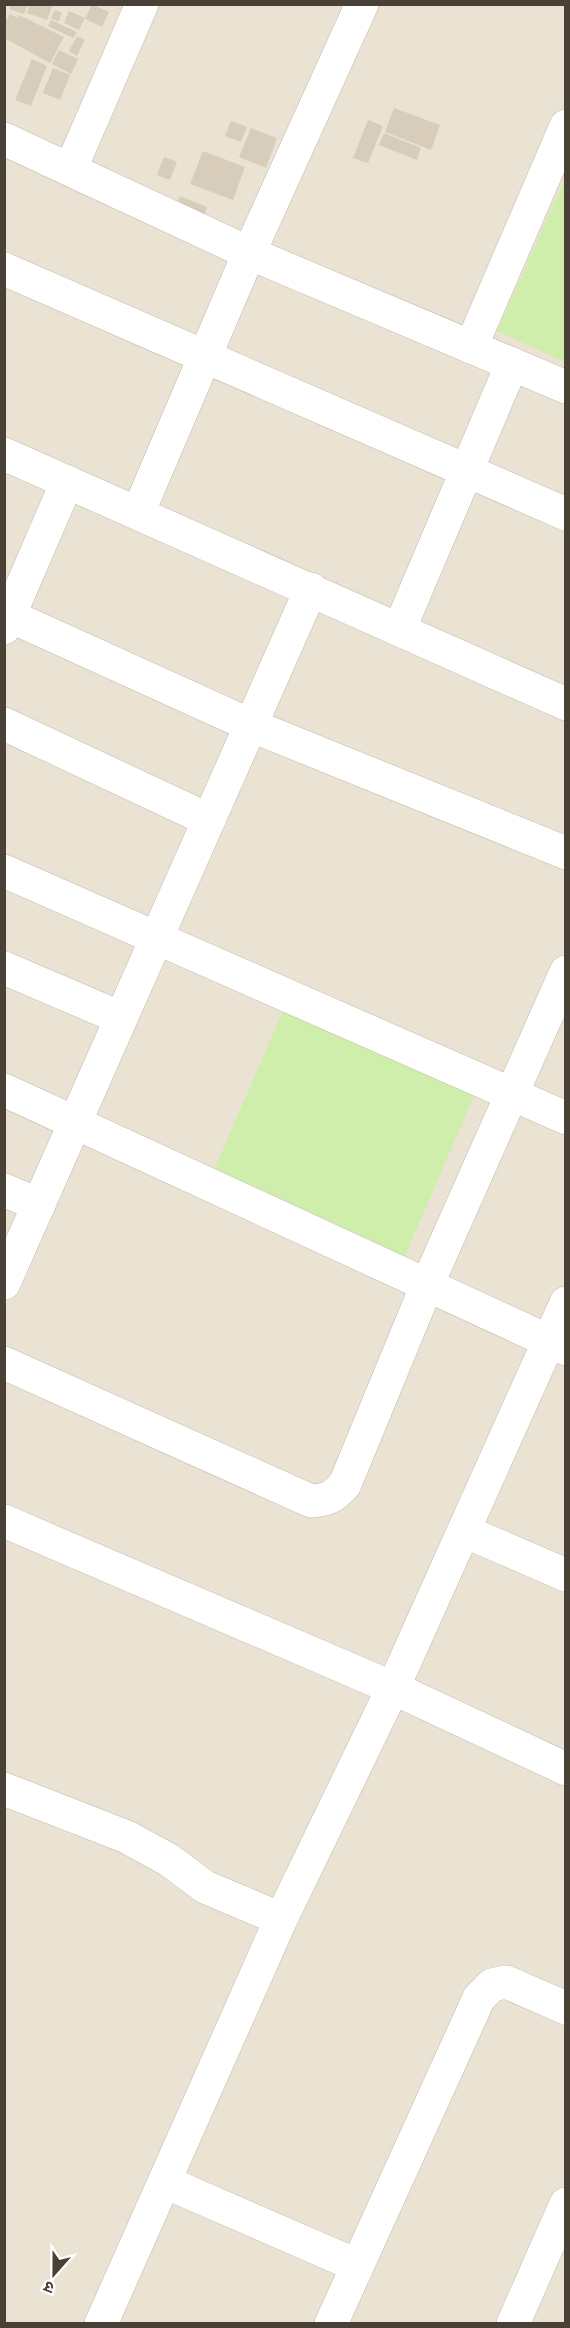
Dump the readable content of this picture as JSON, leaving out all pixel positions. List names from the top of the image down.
{
  "north": "bottom"
}
